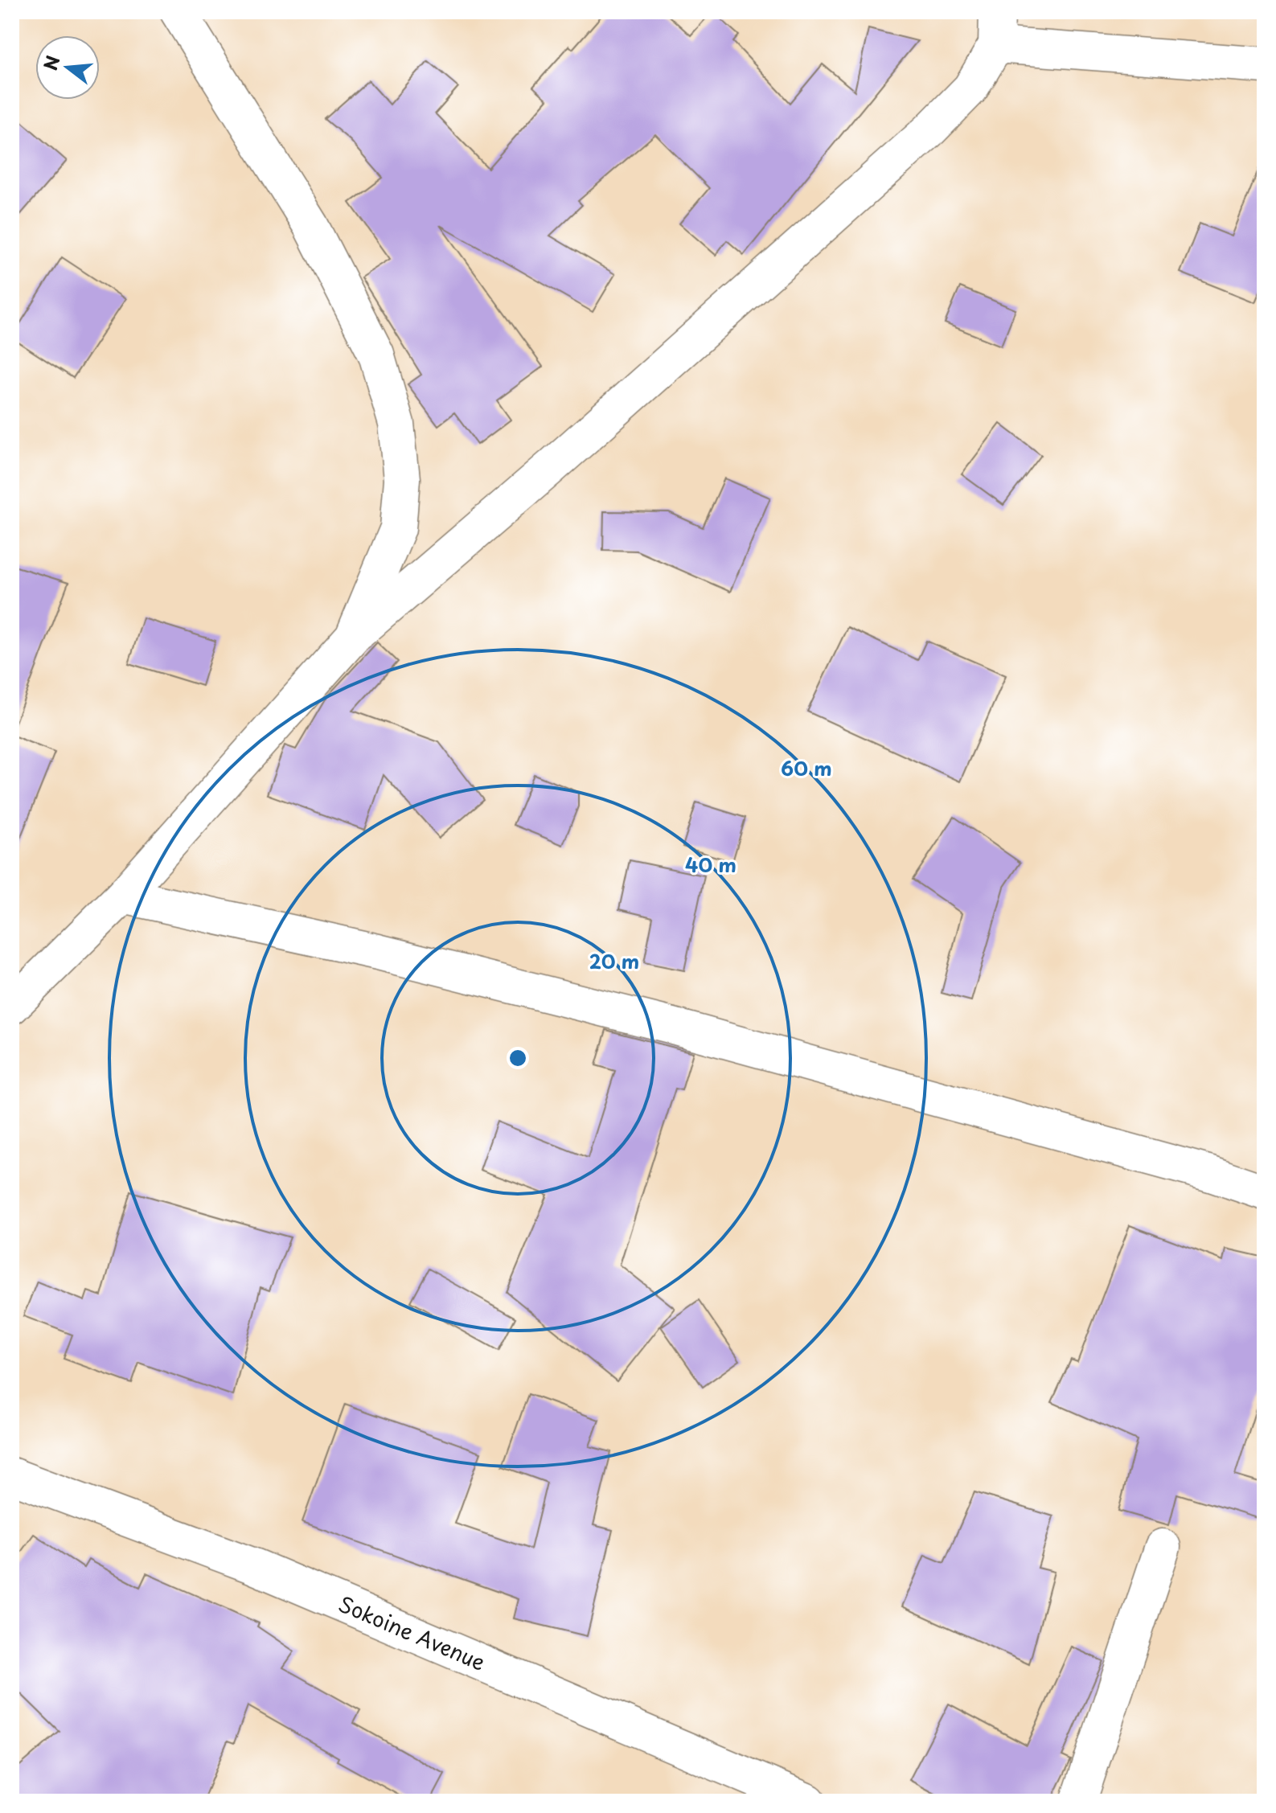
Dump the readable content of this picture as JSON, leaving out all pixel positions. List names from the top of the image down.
{
  "streets": {
    "street": ["Sokoine Avenue"]
  },
  "north": "left",
  "rings": ["60 m", "40 m", "20 m"]
}
